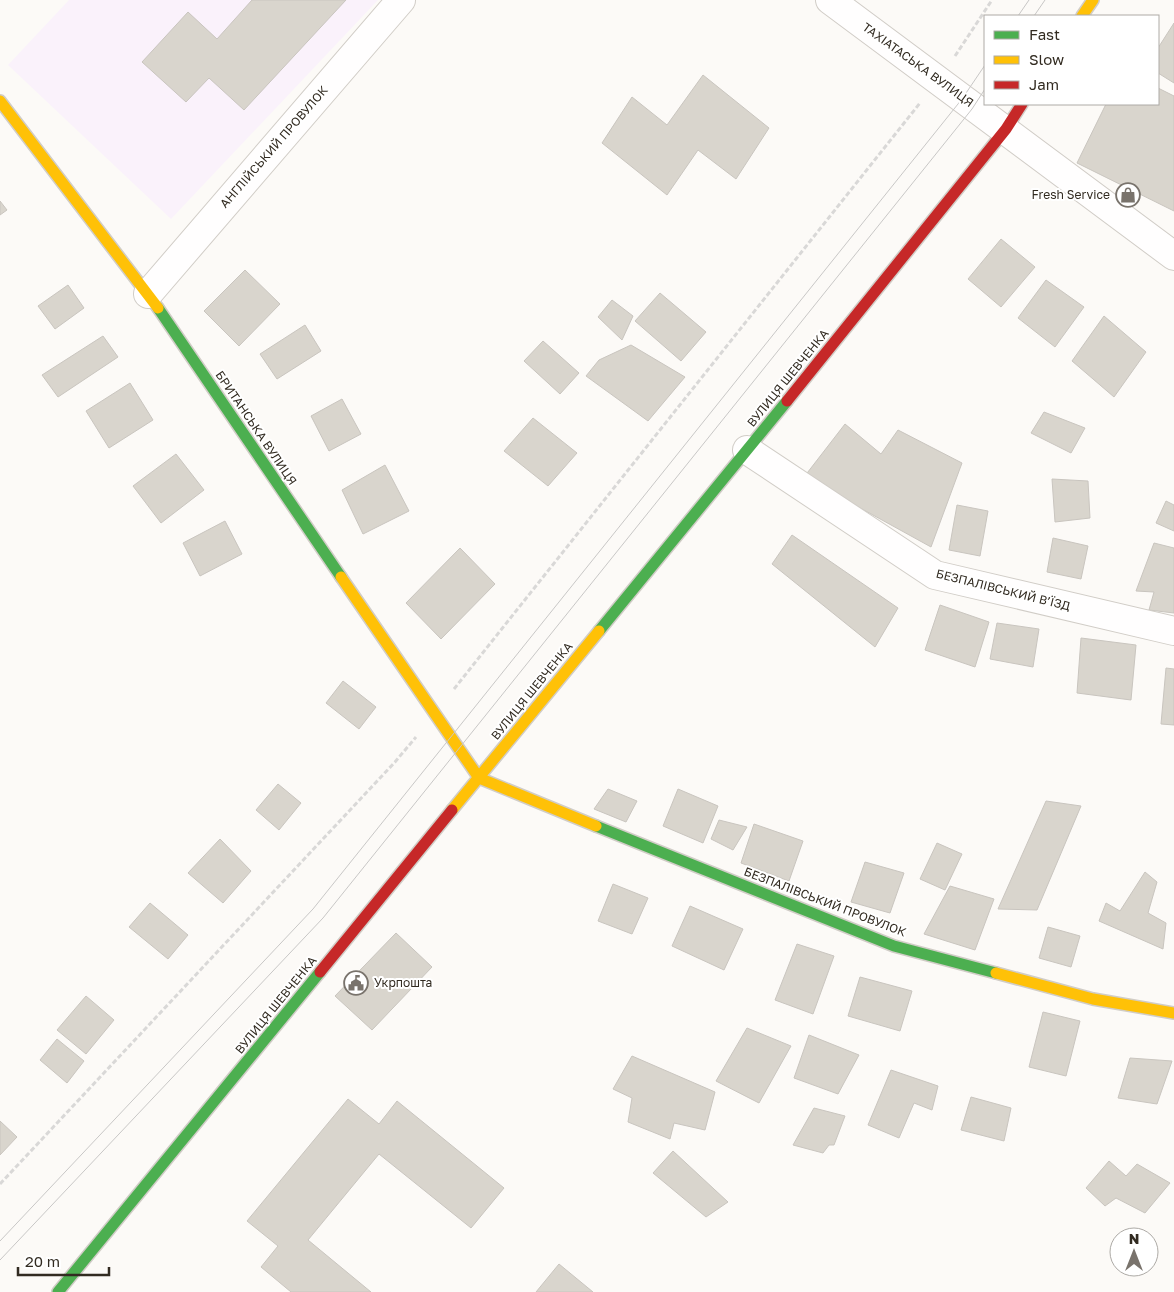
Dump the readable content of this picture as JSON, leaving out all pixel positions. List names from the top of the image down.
{
  "streets": {
    "street": [
      "ТАХІАТАСЬКА ВУЛИЦЯ",
      "АНГЛІЙСЬКИЙ ПРОВУЛОК",
      "ВУЛИЦЯ ШЕВЧЕНКА",
      "БРИТАНСЬКА ВУЛИЦЯ",
      "БЕЗПАЛІВСЬКИЙ В’ЇЗД",
      "БЕЗПАЛІВСЬКИЙ ПРОВУЛОК"
    ]
  },
  "crossings": [
    ["ТАХІАТАСЬКА ВУЛИЦЯ", "ВУЛИЦЯ ШЕВЧЕНКА"],
    ["АНГЛІЙСЬКИЙ ПРОВУЛОК", "БРИТАНСЬКА ВУЛИЦЯ"],
    ["ВУЛИЦЯ ШЕВЧЕНКА", "БРИТАНСЬКА ВУЛИЦЯ"],
    ["ВУЛИЦЯ ШЕВЧЕНКА", "БЕЗПАЛІВСЬКИЙ В’ЇЗД"],
    ["ВУЛИЦЯ ШЕВЧЕНКА", "БЕЗПАЛІВСЬКИЙ ПРОВУЛОК"],
    ["БРИТАНСЬКА ВУЛИЦЯ", "БЕЗПАЛІВСЬКИЙ ПРОВУЛОК"]
  ],
  "places": {
    "shop": ["Fresh Service"],
    "public building": ["Укрпошта"]
  },
  "legend": ["Fast", "Slow", "Jam"],
  "scale_bar": "20 m",
  "north": "top"
}
